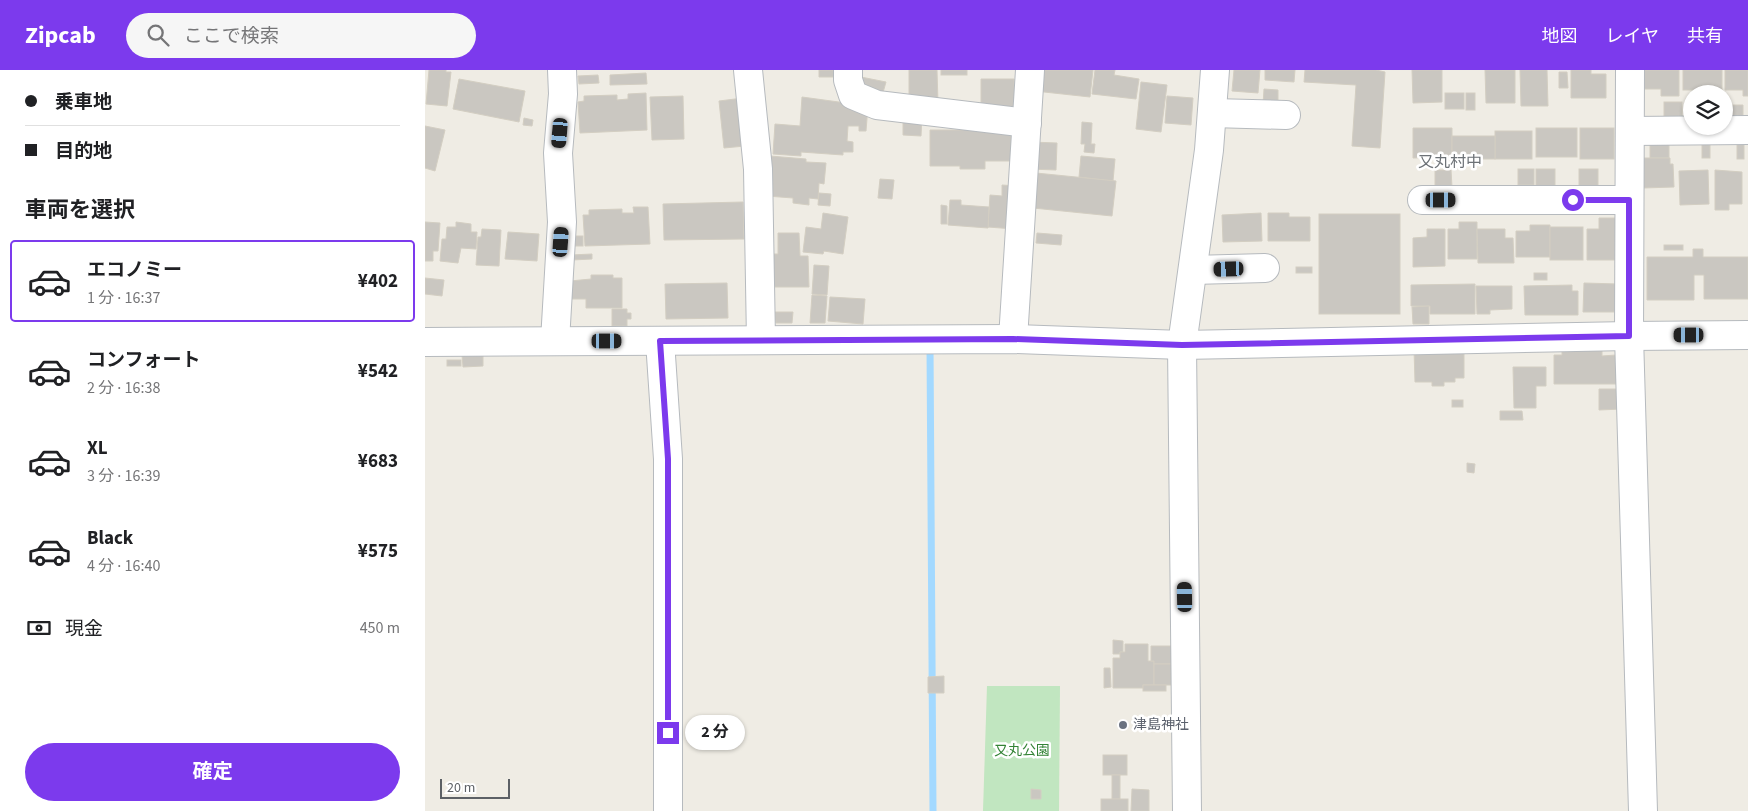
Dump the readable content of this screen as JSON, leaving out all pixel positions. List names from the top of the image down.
{
  "districts": ["又丸村中"],
  "parks": ["又丸公園"],
  "places": ["津島神社"],
  "scale_bar": "20 m",
  "page": {
    "header": "Zipcab",
    "search": "ここで検索",
    "nav": ["地図", "レイヤ", "共有"],
    "banner": ["乗車地", "目的地"],
    "heading": "車両を選択",
    "list": [
      {
        "name": "エコノミー",
        "note": "1 分 · 16:37",
        "value": "¥402"
      },
      {
        "name": "コンフォート",
        "note": "2 分 · 16:38",
        "value": "¥542"
      },
      {
        "name": "XL",
        "note": "3 分 · 16:39",
        "value": "¥683"
      },
      {
        "name": "Black",
        "note": "4 分 · 16:40",
        "value": "¥575"
      }
    ],
    "pay": ["現金", "450 m"],
    "bubble": "2 分",
    "buttons": "確定",
    "scale": "20 m"
  }
}
